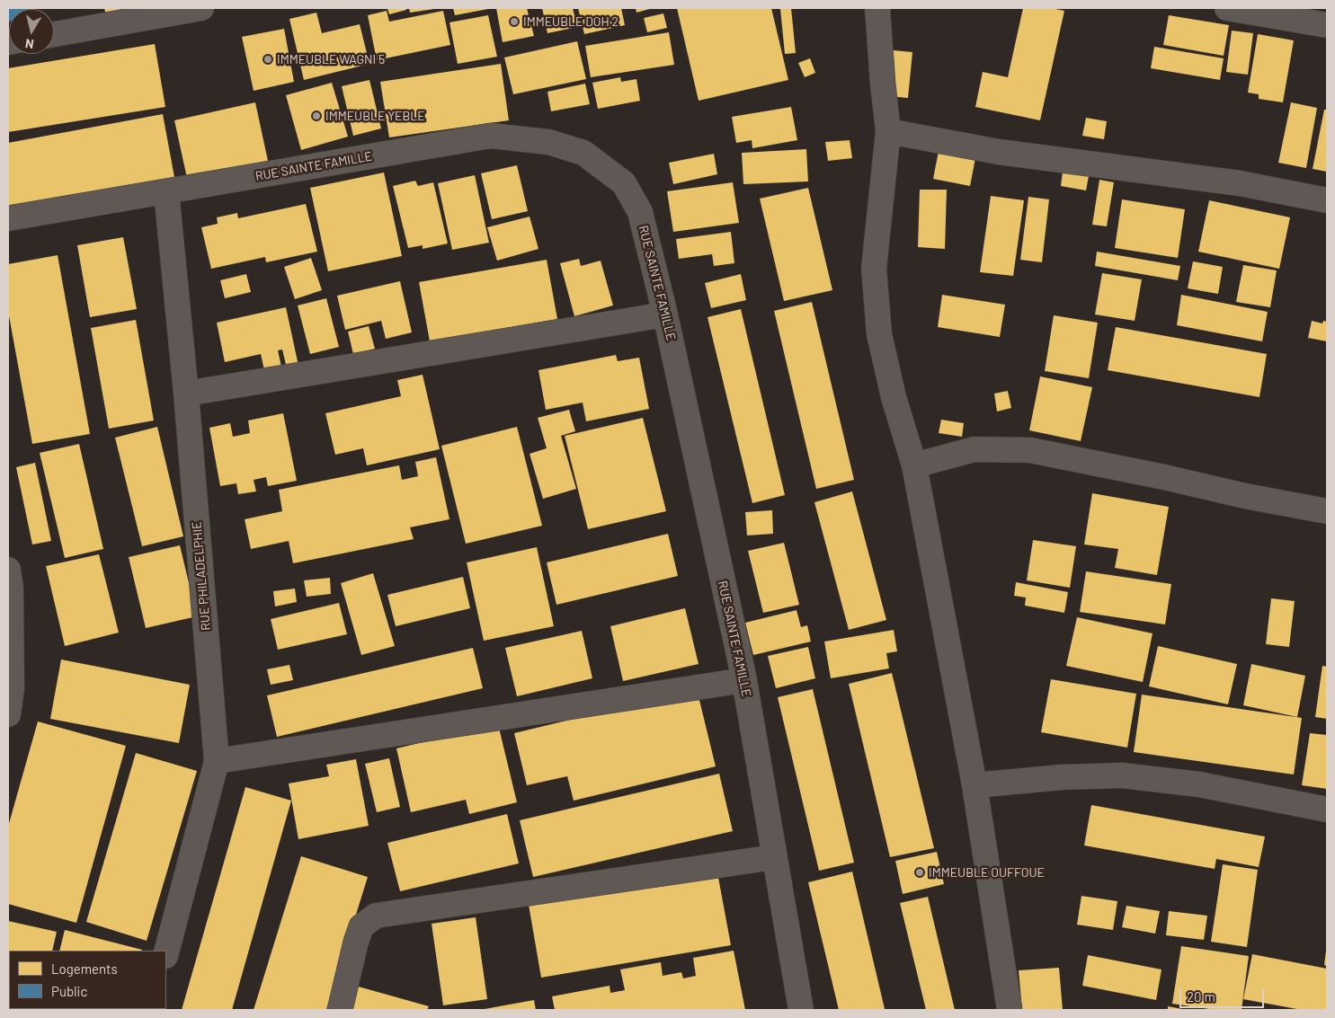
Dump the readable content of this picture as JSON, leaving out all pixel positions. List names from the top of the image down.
{
  "streets": {
    "street": ["RUE SAINTE FAMILLE", "RUE PHILADELPHIE"]
  },
  "crossings": [
    ["RUE SAINTE FAMILLE", "RUE PHILADELPHIE"]
  ],
  "places": [
    "IMMEUBLE DOH 2",
    "IMMEUBLE WAGNI 5",
    "IMMEUBLE YEBLE",
    "IMMEUBLE OUFFOUE"
  ],
  "legend": ["Logements", "Public"],
  "scale_bar": "20 m",
  "north": "bottom"
}
